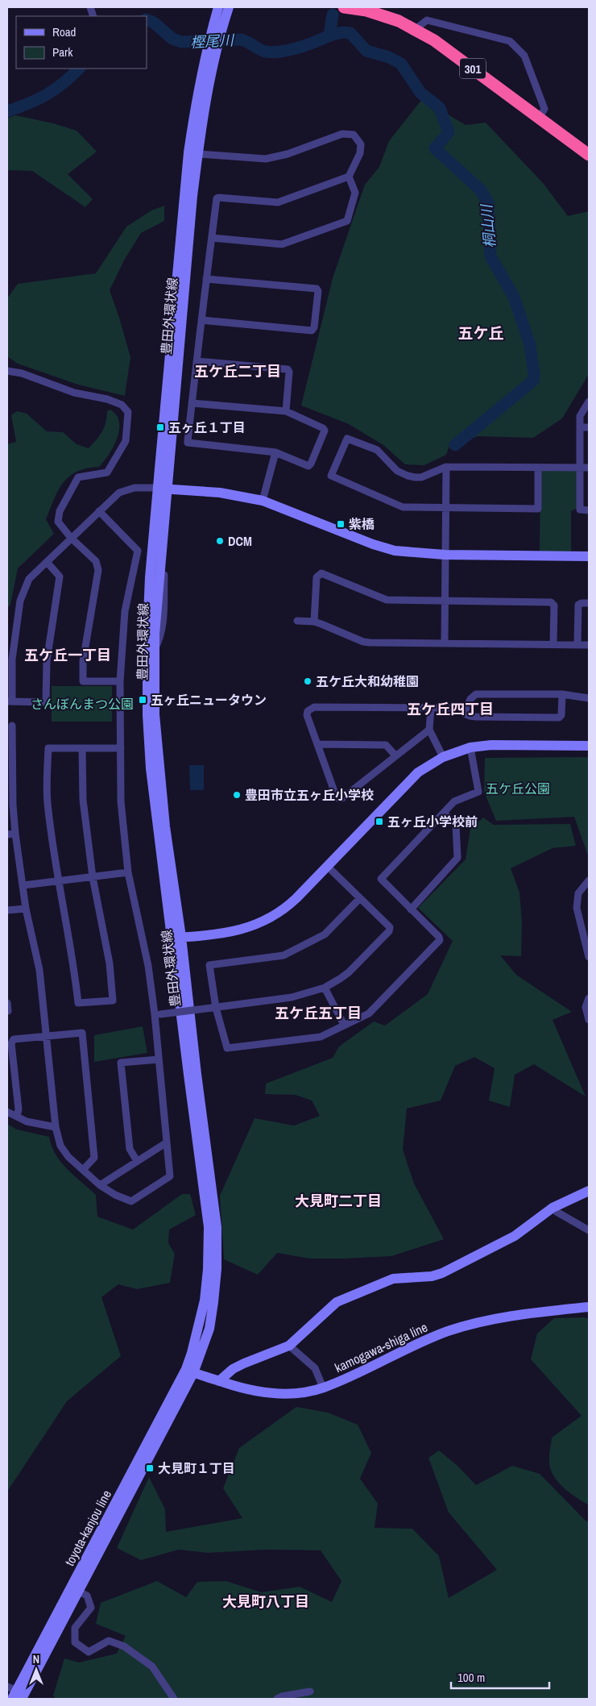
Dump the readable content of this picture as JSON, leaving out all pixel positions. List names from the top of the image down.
{
  "streets": {
    "highway": ["301"],
    "street": ["豊田外環状線", "kamogawa-shiga line", "toyota-kanjou line"]
  },
  "crossings": [
    ["豊田外環状線", "kamogawa-shiga line"],
    ["豊田外環状線", "toyota-kanjou line"],
    ["kamogawa-shiga line", "toyota-kanjou line"]
  ],
  "districts": [
    "五ケ丘",
    "五ケ丘二丁目",
    "五ケ丘一丁目",
    "五ケ丘四丁目",
    "五ケ丘五丁目",
    "大見町二丁目",
    "大見町八丁目"
  ],
  "water": ["樫尾川", "桐山川"],
  "parks": ["さんぼんまつ公園", "五ケ丘公園"],
  "places": {
    "transit": [
      "五ヶ丘１丁目",
      "紫橋",
      "五ヶ丘ニュータウン",
      "五ヶ丘小学校前",
      "大見町１丁目"
    ],
    "other": ["DCM", "五ケ丘大和幼稚園", "豊田市立五ヶ丘小学校"]
  },
  "legend": ["Road", "Park"],
  "scale_bar": "100 m",
  "north": "top"
}
